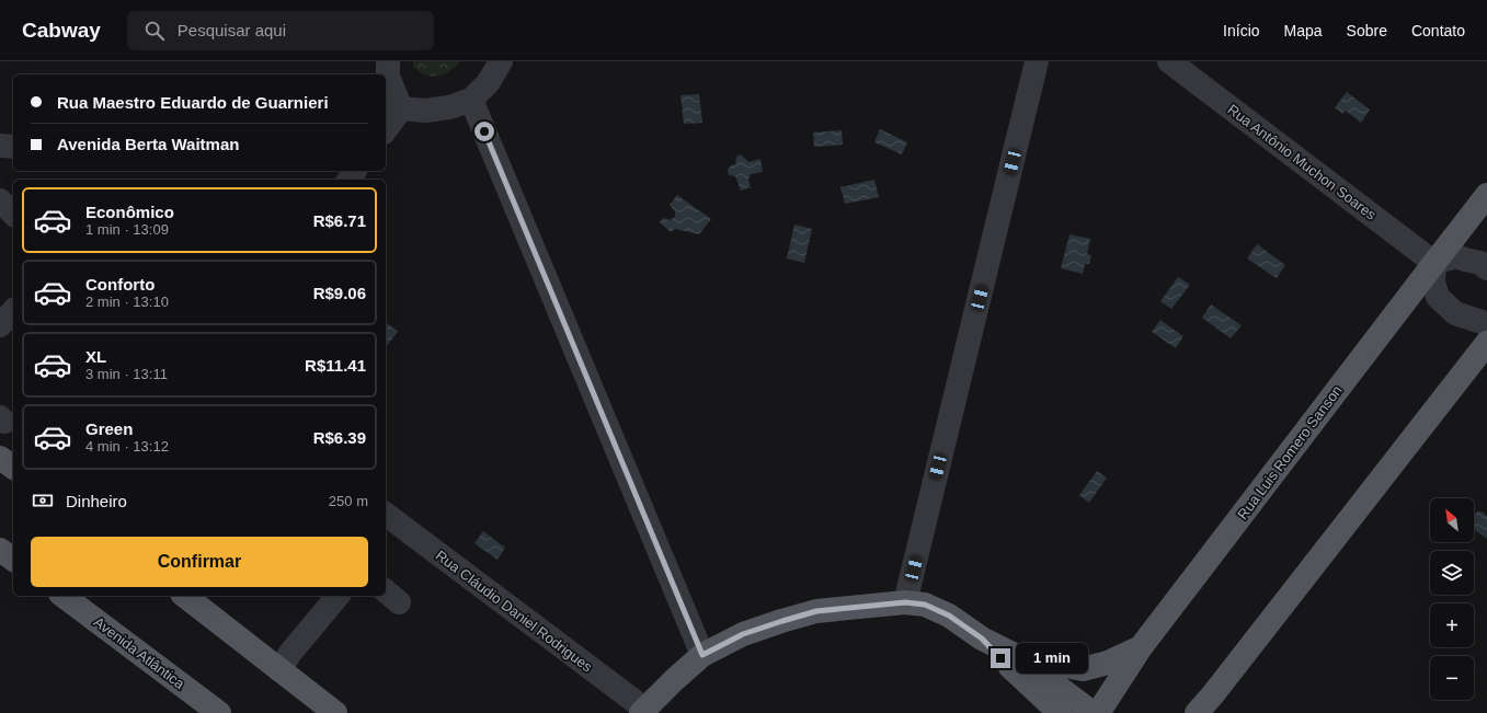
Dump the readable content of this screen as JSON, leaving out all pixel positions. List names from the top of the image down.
{
  "streets": {
    "main road": ["Rua Luis Romero Sanson", "Avenida Atlântica"],
    "street": ["Rua Antônio Muchon Soares", "Rua Cláudio Daniel Rodrigues"]
  },
  "crossings": [
    ["Rua Antônio Muchon Soares", "Rua Luis Romero Sanson"]
  ],
  "north": "top left",
  "page": {
    "header": "Cabway",
    "search": "Pesquisar aqui",
    "nav": [
      "Início",
      "Mapa",
      "Sobre",
      "Contato"
    ],
    "banner": ["Rua Maestro Eduardo de Guarnieri", "Avenida Berta Waitman"],
    "list": [
      {
        "name": "Econômico",
        "note": "1 min · 13:09",
        "value": "R$6.71"
      },
      {
        "name": "Conforto",
        "note": "2 min · 13:10",
        "value": "R$9.06"
      },
      {
        "name": "XL",
        "note": "3 min · 13:11",
        "value": "R$11.41"
      },
      {
        "name": "Green",
        "note": "4 min · 13:12",
        "value": "R$6.39"
      }
    ],
    "pay": ["Dinheiro", "250 m"],
    "map_buttons": ["+", "−"],
    "buttons": "Confirmar",
    "bubble": "1 min"
  }
}
